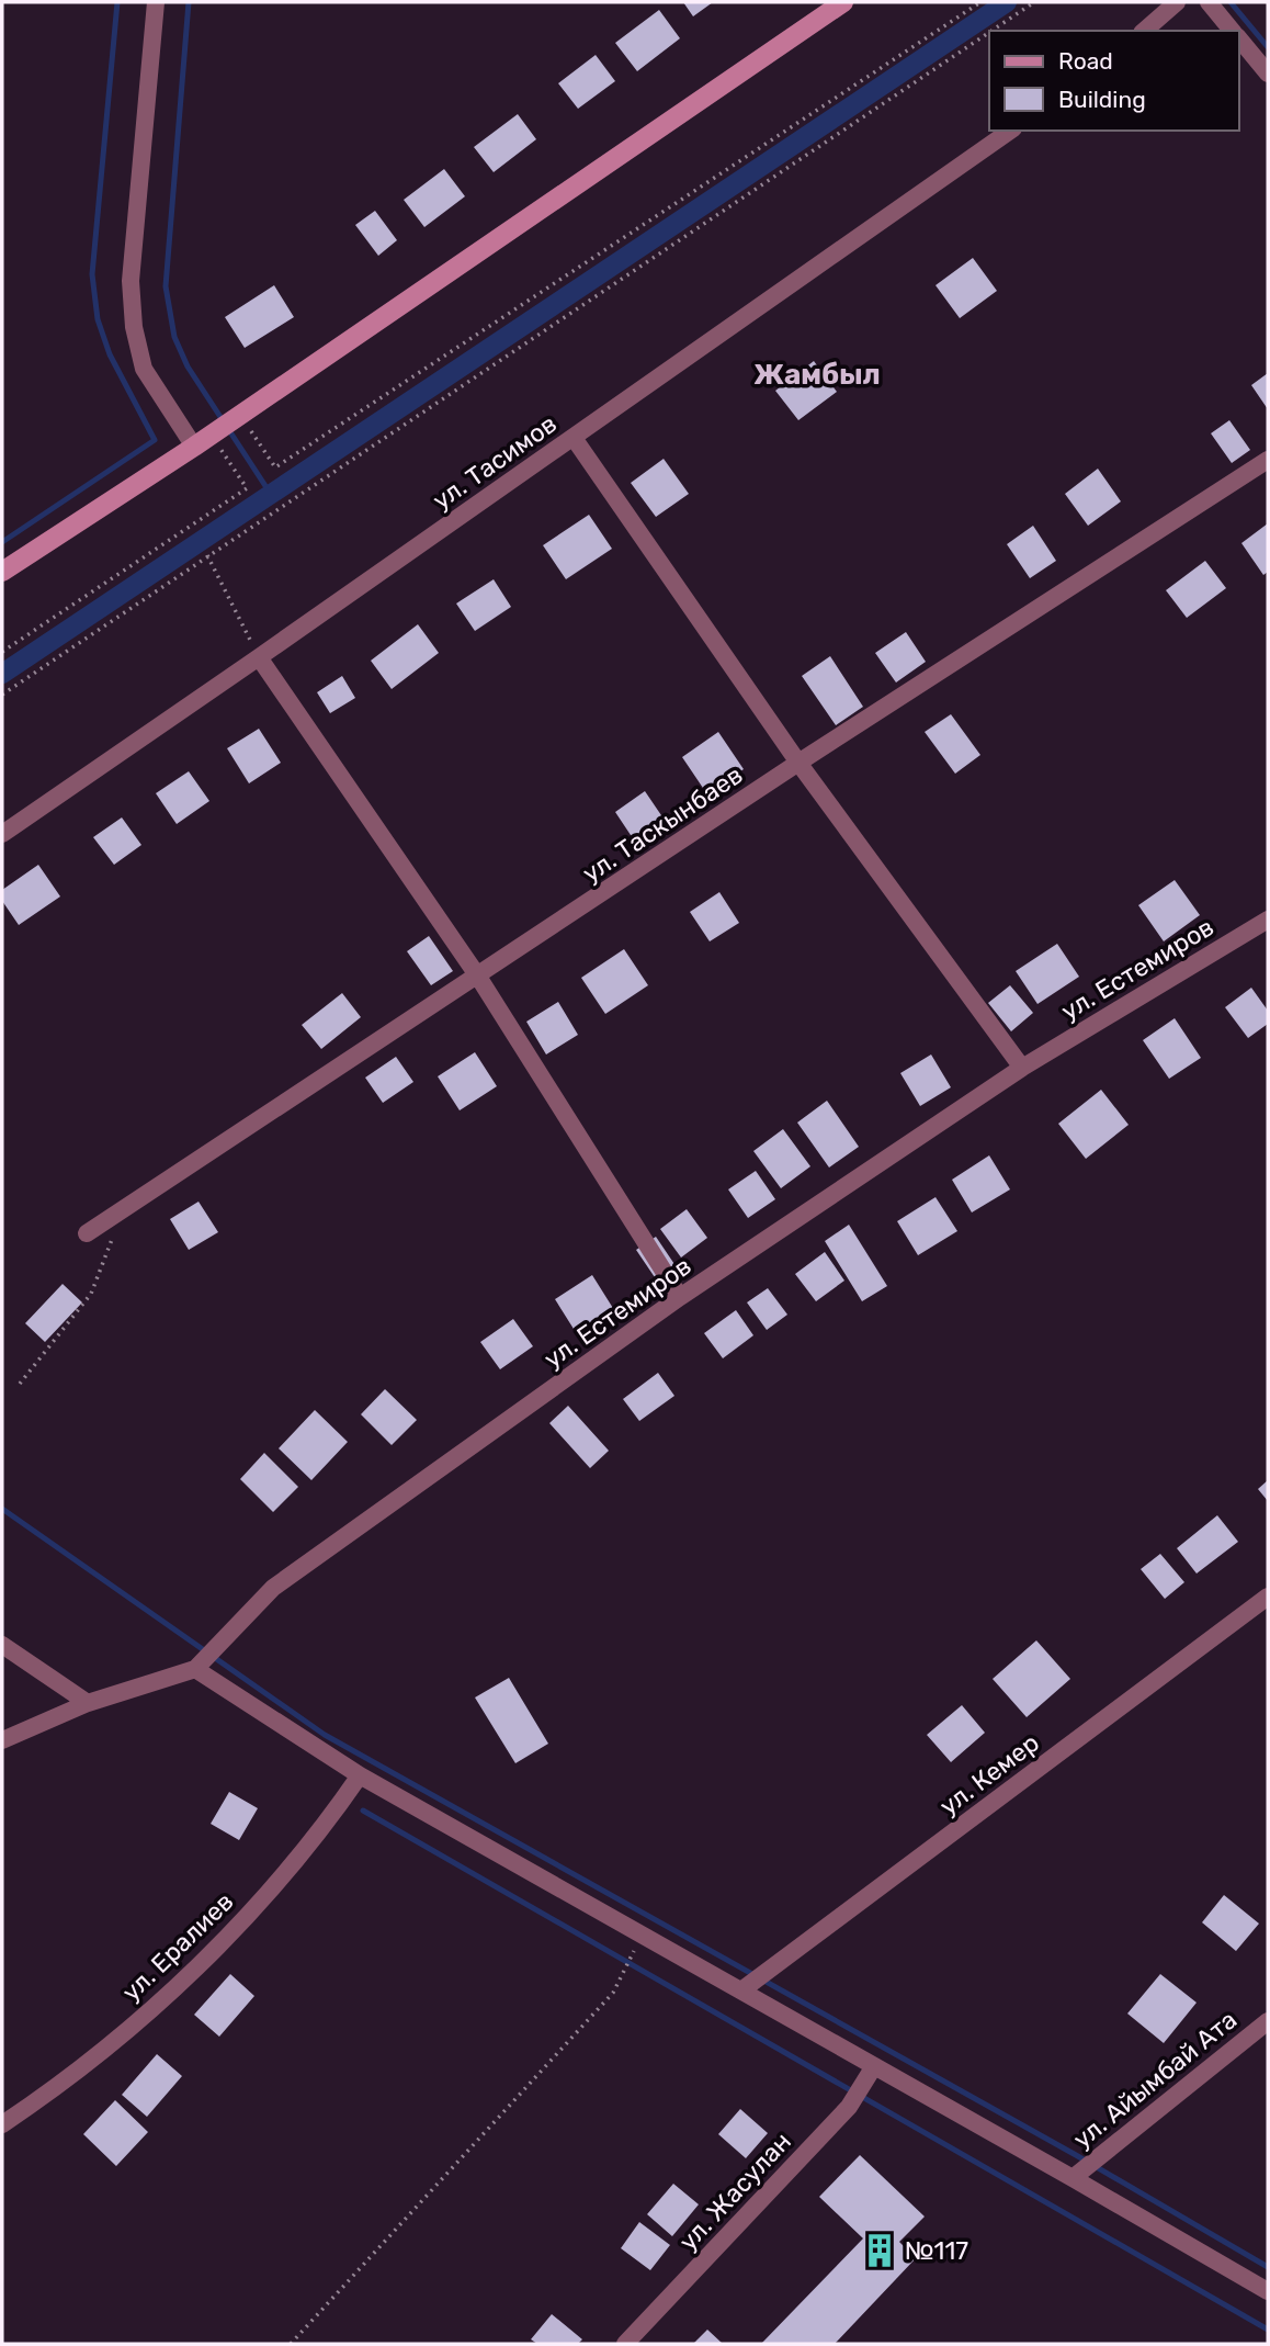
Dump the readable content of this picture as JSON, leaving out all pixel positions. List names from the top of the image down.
{
  "streets": {
    "street": [
      "ул. Тасимов",
      "ул. Таскынбаев",
      "ул. Естемиров",
      "ул. Кемер",
      "ул. Ералиев",
      "ул. Айымбай Ата",
      "ул. Жасулан"
    ]
  },
  "districts": ["Жамбыл"],
  "places": {
    "building": ["№117"]
  },
  "legend": ["Road", "Building"]
}
